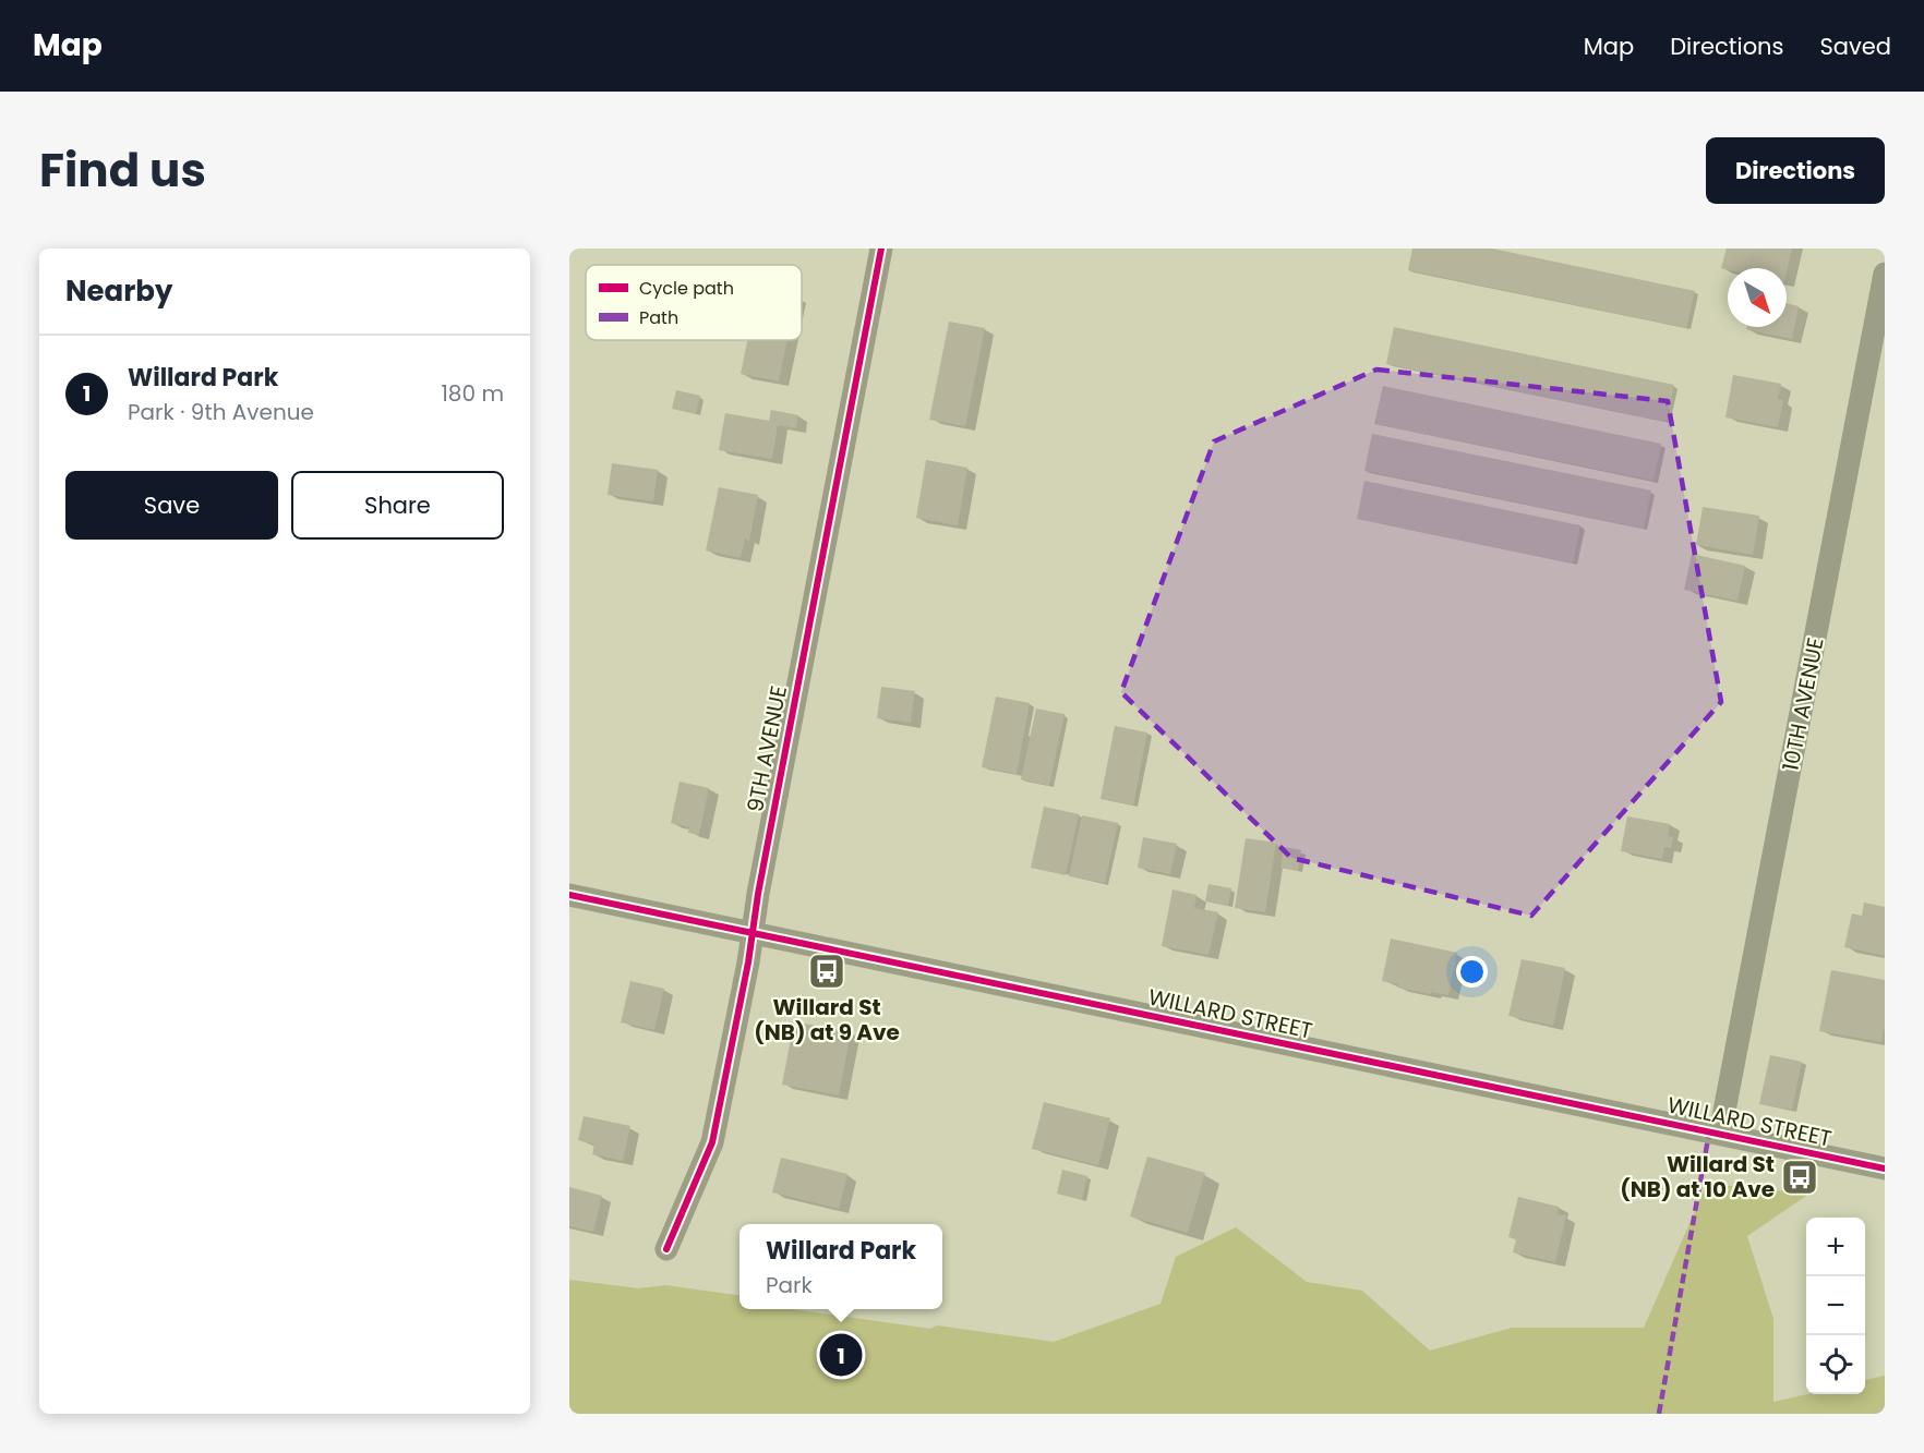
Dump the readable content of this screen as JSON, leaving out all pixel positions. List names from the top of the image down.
{
  "streets": {
    "street": ["10TH AVENUE", "9TH AVENUE", "WILLARD STREET"]
  },
  "crossings": [
    ["10TH AVENUE", "WILLARD STREET"],
    ["9TH AVENUE", "WILLARD STREET"]
  ],
  "places": {
    "bus stop": ["Willard St (NB) at 9 Ave", "Willard St (NB) at 10 Ave"]
  },
  "legend": ["Cycle path", "Path"],
  "north": "bottom right",
  "page": {
    "header": "Map",
    "nav": ["Map", "Directions", "Saved"],
    "title": "Find us",
    "buttons": [
      "Directions",
      ["Save", "Share"]
    ],
    "heading": "Nearby",
    "list": [
      {
        "mark": "1",
        "name": "Willard Park",
        "note": "Park · 9th Avenue",
        "value": "180 m"
      }
    ],
    "map_buttons": ["+", "−"],
    "popup": ["Willard Park", "Park"],
    "pins": "1"
  }
}
